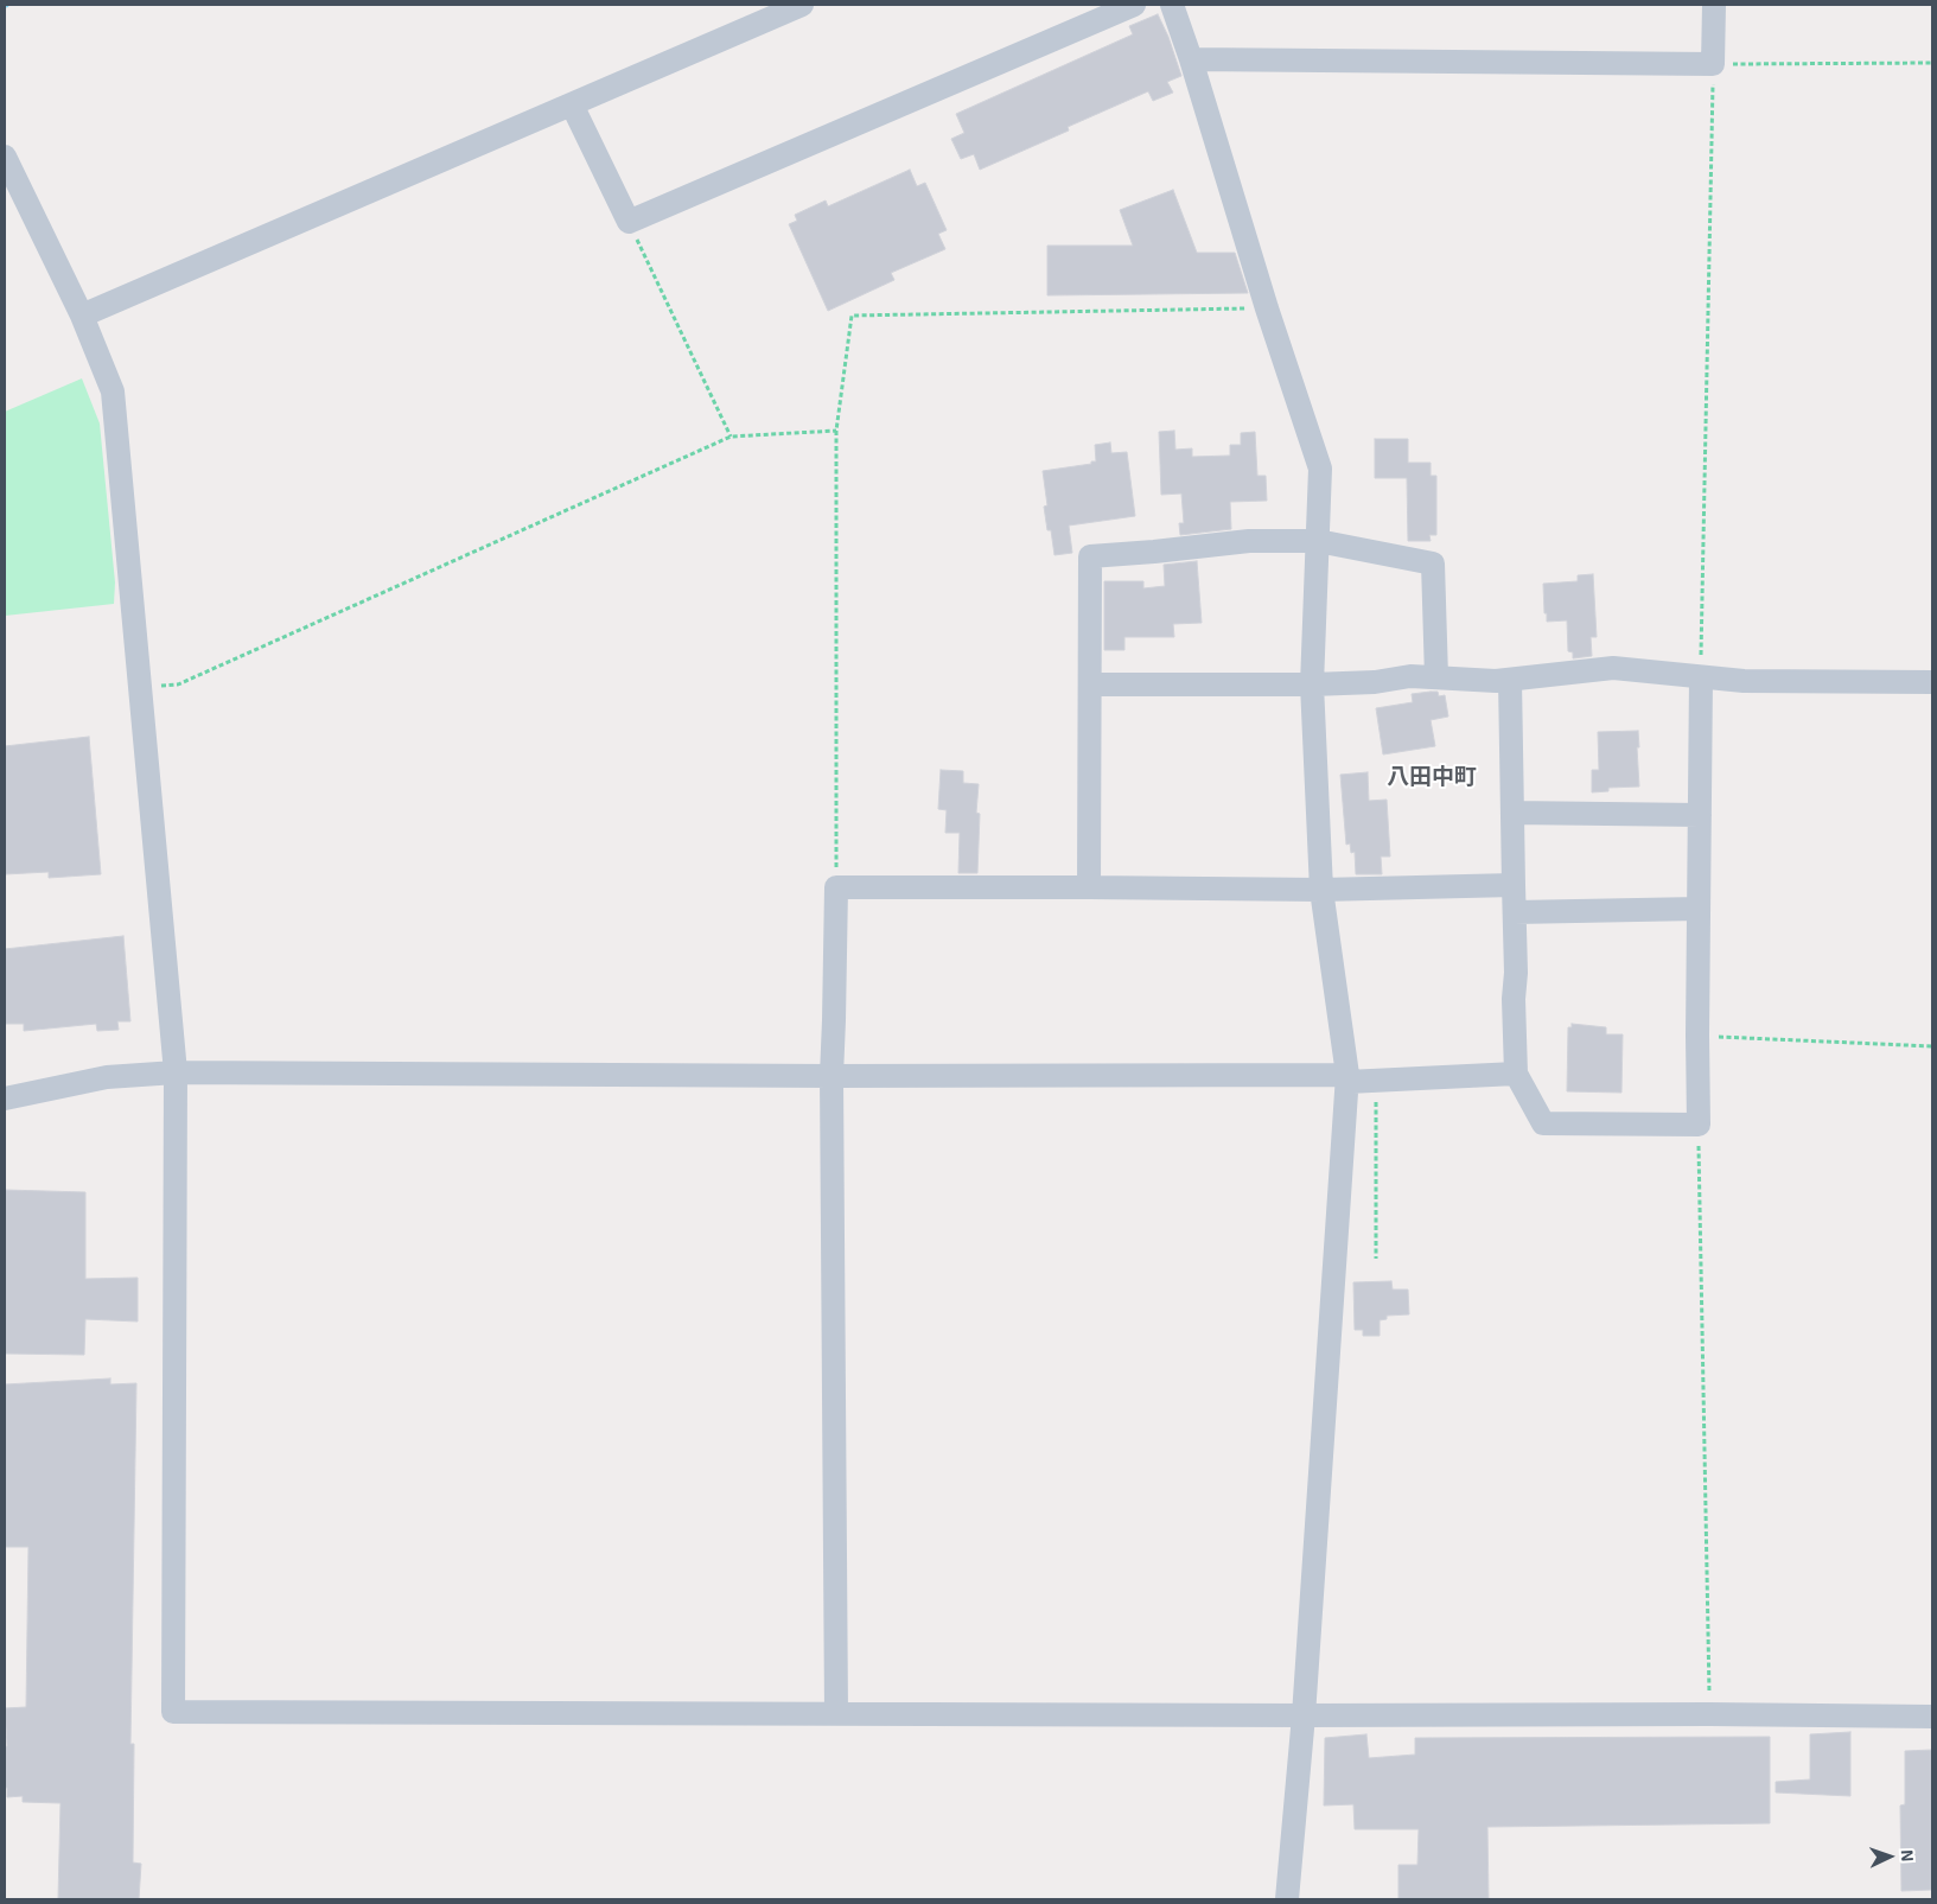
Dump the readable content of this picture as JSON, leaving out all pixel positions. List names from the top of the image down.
{
  "districts": ["八田中町"],
  "north": "right"
}
